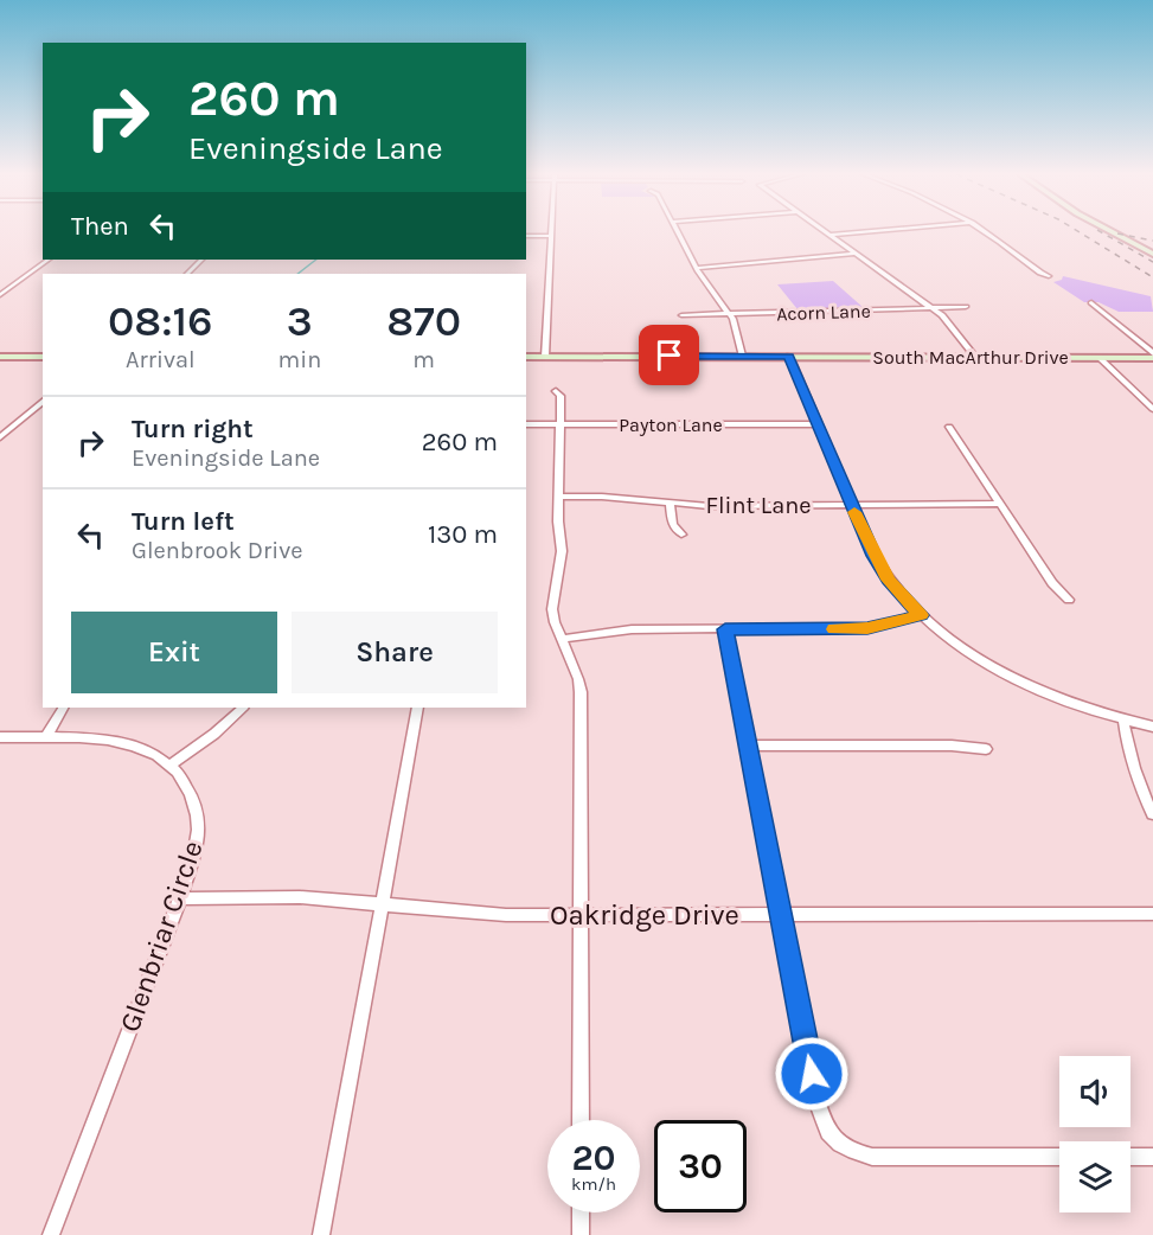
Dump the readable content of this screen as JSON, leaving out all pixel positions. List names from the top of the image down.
{
  "streets": {
    "street": [
      "Acorn Lane",
      "South MacArthur Drive",
      "Payton Lane",
      "Flint Lane",
      "Oakridge Drive",
      "Glenbriar Circle"
    ]
  },
  "crossings": [
    ["Oakridge Drive", "Glenbriar Circle"]
  ],
  "page": {
    "turn": ["260 m", "Eveningside Lane"],
    "then": "Then",
    "eta": [
      "08:16",
      "Arrival",
      "3",
      "min",
      "870",
      "m"
    ],
    "list": [
      {
        "name": "Turn right",
        "note": "Eveningside Lane",
        "value": "260 m"
      },
      {
        "name": "Turn left",
        "note": "Glenbrook Drive",
        "value": "130 m"
      }
    ],
    "buttons": ["Exit", "Share"],
    "speed": "20 km/h",
    "limit": "30"
  }
}
